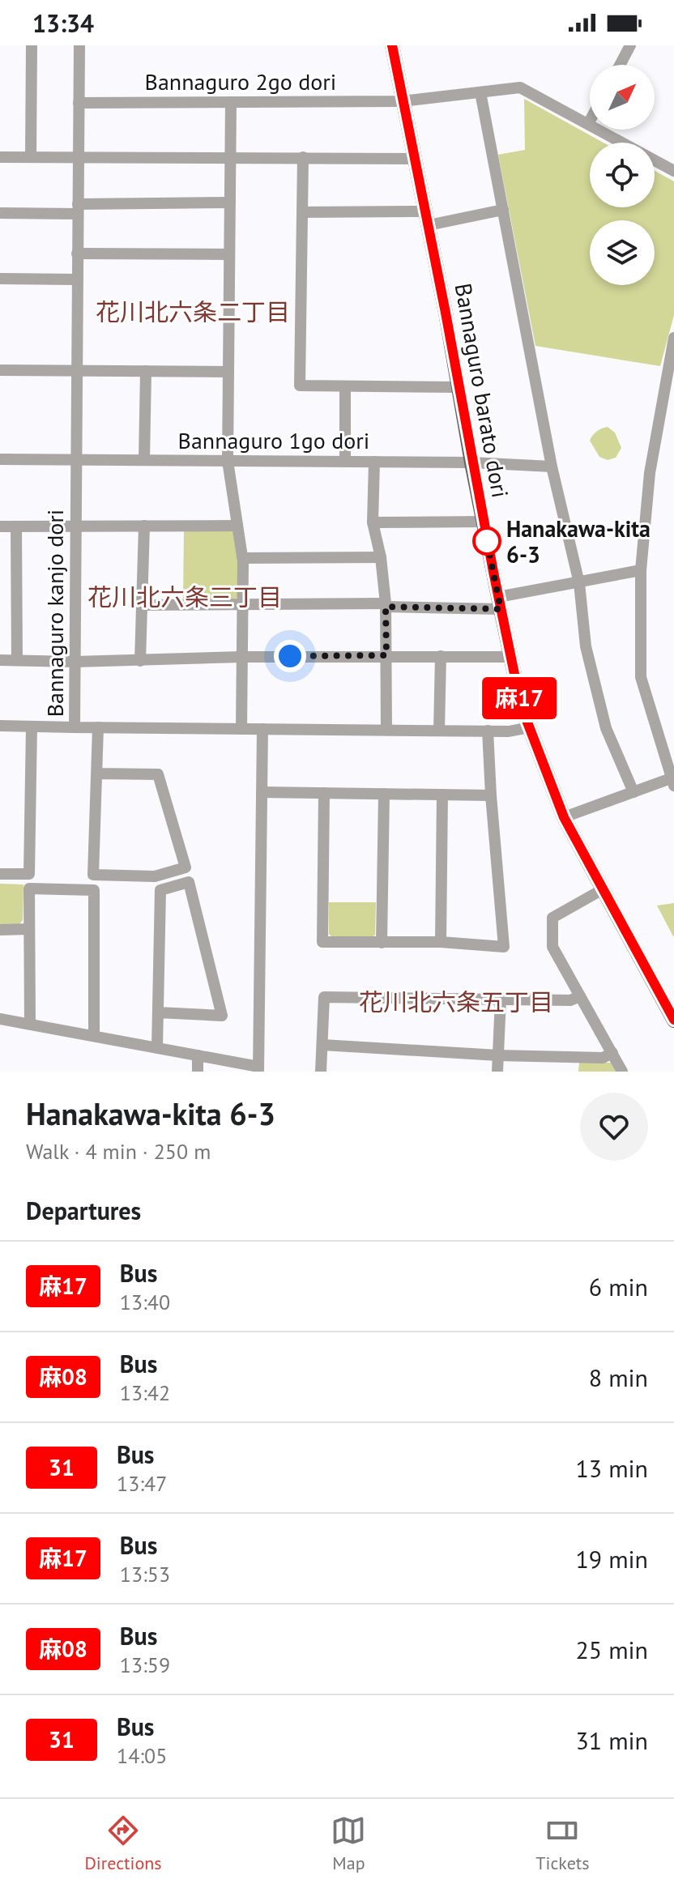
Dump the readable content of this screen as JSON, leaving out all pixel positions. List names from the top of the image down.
{
  "streets": {
    "main road": ["Bannaguro barato dori"],
    "street": ["Bannaguro 2go dori", "Bannaguro 1go dori", "Bannaguro kanjo dori"]
  },
  "crossings": [
    ["Bannaguro 2go dori", "Bannaguro barato dori"],
    ["Bannaguro 2go dori", "Bannaguro kanjo dori"],
    ["Bannaguro barato dori", "Bannaguro 1go dori"],
    ["Bannaguro barato dori", "Bannaguro kanjo dori"],
    ["Bannaguro 1go dori", "Bannaguro kanjo dori"]
  ],
  "districts": ["花川北六条二丁目", "花川北六条三丁目", "花川北六条五丁目"],
  "places": ["Hanakawa-kita 6-3"],
  "lines": ["bus line 麻17"],
  "north": "top right",
  "page": {
    "status": "13:34",
    "on_map": "麻17",
    "heading": [
      ["Hanakawa-kita 6-3", "Walk · 4 min · 250 m"],
      "Departures"
    ],
    "list": [
      {
        "mark": "麻17",
        "name": "Bus",
        "note": "13:40",
        "value": "6 min"
      },
      {
        "mark": "麻08",
        "name": "Bus",
        "note": "13:42",
        "value": "8 min"
      },
      {
        "mark": "31",
        "name": "Bus",
        "note": "13:47",
        "value": "13 min"
      },
      {
        "mark": "麻17",
        "name": "Bus",
        "note": "13:53",
        "value": "19 min"
      },
      {
        "mark": "麻08",
        "name": "Bus",
        "note": "13:59",
        "value": "25 min"
      },
      {
        "mark": "31",
        "name": "Bus",
        "note": "14:05",
        "value": "31 min"
      }
    ],
    "tabs": ["Directions", "Map", "Tickets"]
  }
}
